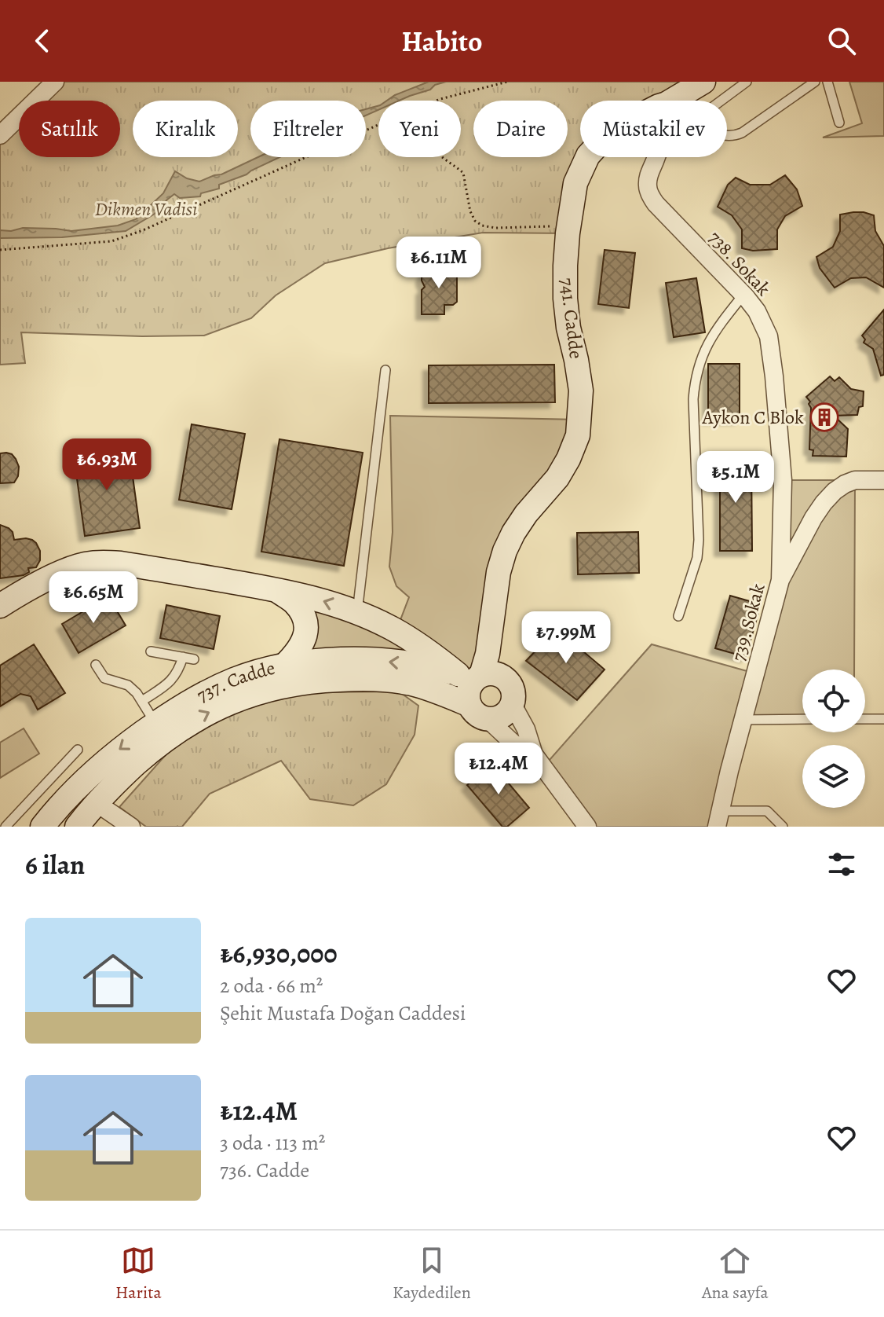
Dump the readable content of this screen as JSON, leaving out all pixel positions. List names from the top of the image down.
{
  "streets": {
    "street": [
      "738. Sokak",
      "741. Cadde",
      "739. Sokak",
      "737. Cadde"
    ]
  },
  "crossings": [
    ["738. Sokak", "739. Sokak"],
    ["741. Cadde", "737. Cadde"]
  ],
  "parks": ["Dikmen Vadisi"],
  "places": {
    "building": ["Aykon C Blok"]
  },
  "page": {
    "header": "Habito",
    "chip": [
      "Satılık",
      "Kiralık",
      "Filtreler",
      "Yeni",
      "Daire",
      "Müstakil ev"
    ],
    "price": [
      "₺6.11M",
      "₺6.93M",
      "₺5.1M",
      "₺6.65M",
      "₺7.99M",
      "₺12.4M"
    ],
    "heading": "6 ilan",
    "list": [
      {
        "name": "₺6,930,000",
        "note": "2 oda · 66 m² · Şehit Mustafa Doğan Caddesi"
      },
      {
        "name": "₺12.4M",
        "note": "3 oda · 113 m² · 736. Cadde"
      }
    ],
    "tabs": ["Harita", "Kaydedilen", "Ana sayfa"]
  }
}
